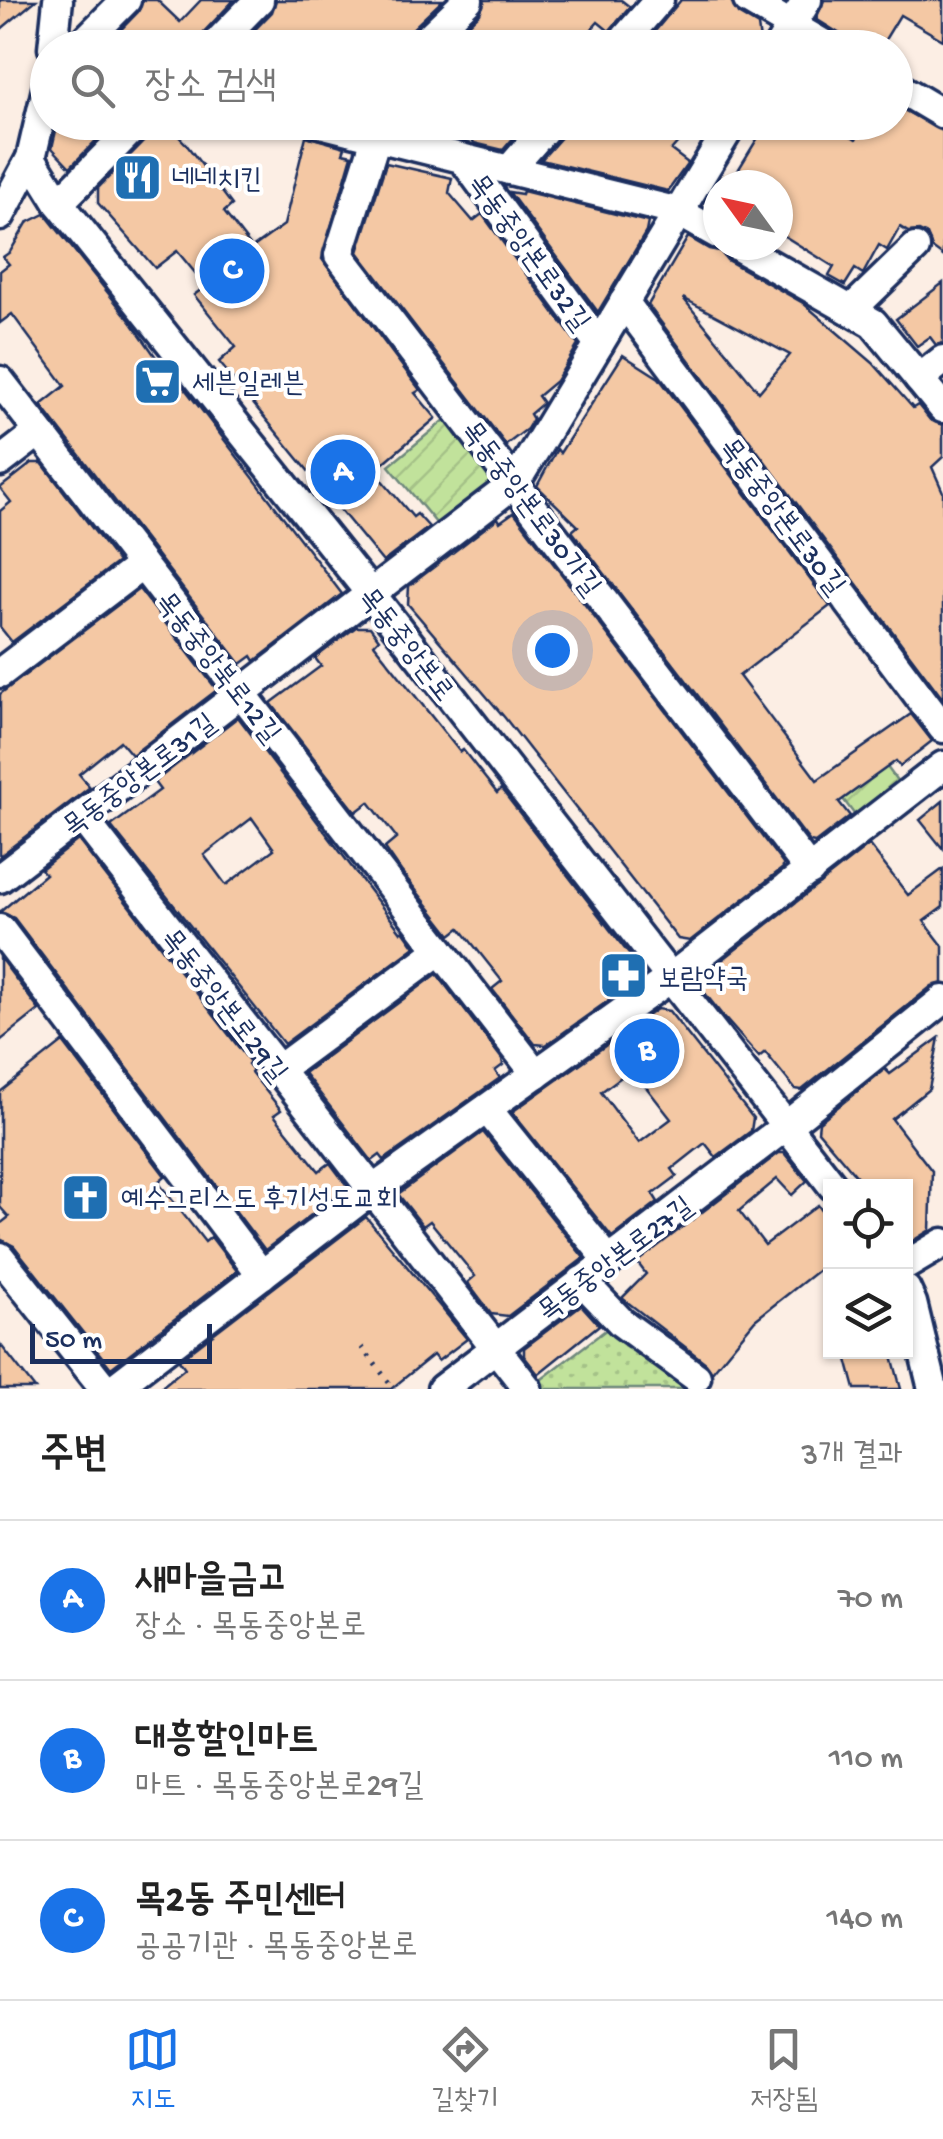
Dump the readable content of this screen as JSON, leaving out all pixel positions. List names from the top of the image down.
{
  "streets": {
    "street": [
      "목동중앙본로32길",
      "목동중앙본로30가길",
      "목동중앙본로30길",
      "목동중앙본로",
      "목동중앙북로12길",
      "목동중앙본로31길",
      "목동중앙본로29길",
      "목동중앙본로27길"
    ]
  },
  "crossings": [
    ["목동중앙본로32길", "목동중앙본로30가길"],
    ["목동중앙본로32길", "목동중앙본로30길"],
    ["목동중앙본로32길", "목동중앙본로"],
    ["목동중앙본로32길", "목동중앙본로31길"],
    ["목동중앙본로", "목동중앙본로31길"],
    ["목동중앙본로", "목동중앙본로27길"],
    ["목동중앙북로12길", "목동중앙본로31길"],
    ["목동중앙본로31길", "목동중앙본로29길"],
    ["목동중앙본로29길", "목동중앙본로27길"]
  ],
  "places": {
    "restaurant": ["네네치킨"],
    "supermarket": ["세븐일레븐"],
    "pharmacy": ["보람약국"],
    "church": ["예수그리스도 후기성도교회"]
  },
  "scale_bar": "50 m",
  "north": "top left",
  "page": {
    "search": "장소 검색",
    "pins": ["C", "A", "B"],
    "scale": "50 m",
    "heading": ["주변", "3개 결과"],
    "list": [
      {
        "mark": "A",
        "name": "새마을금고",
        "note": "장소 · 목동중앙본로",
        "value": "70 m"
      },
      {
        "mark": "B",
        "name": "대흥할인마트",
        "note": "마트 · 목동중앙본로29길",
        "value": "110 m"
      },
      {
        "mark": "C",
        "name": "목2동 주민센터",
        "note": "공공기관 · 목동중앙본로",
        "value": "140 m"
      }
    ],
    "nav": ["지도", "길찾기", "저장됨"]
  }
}
